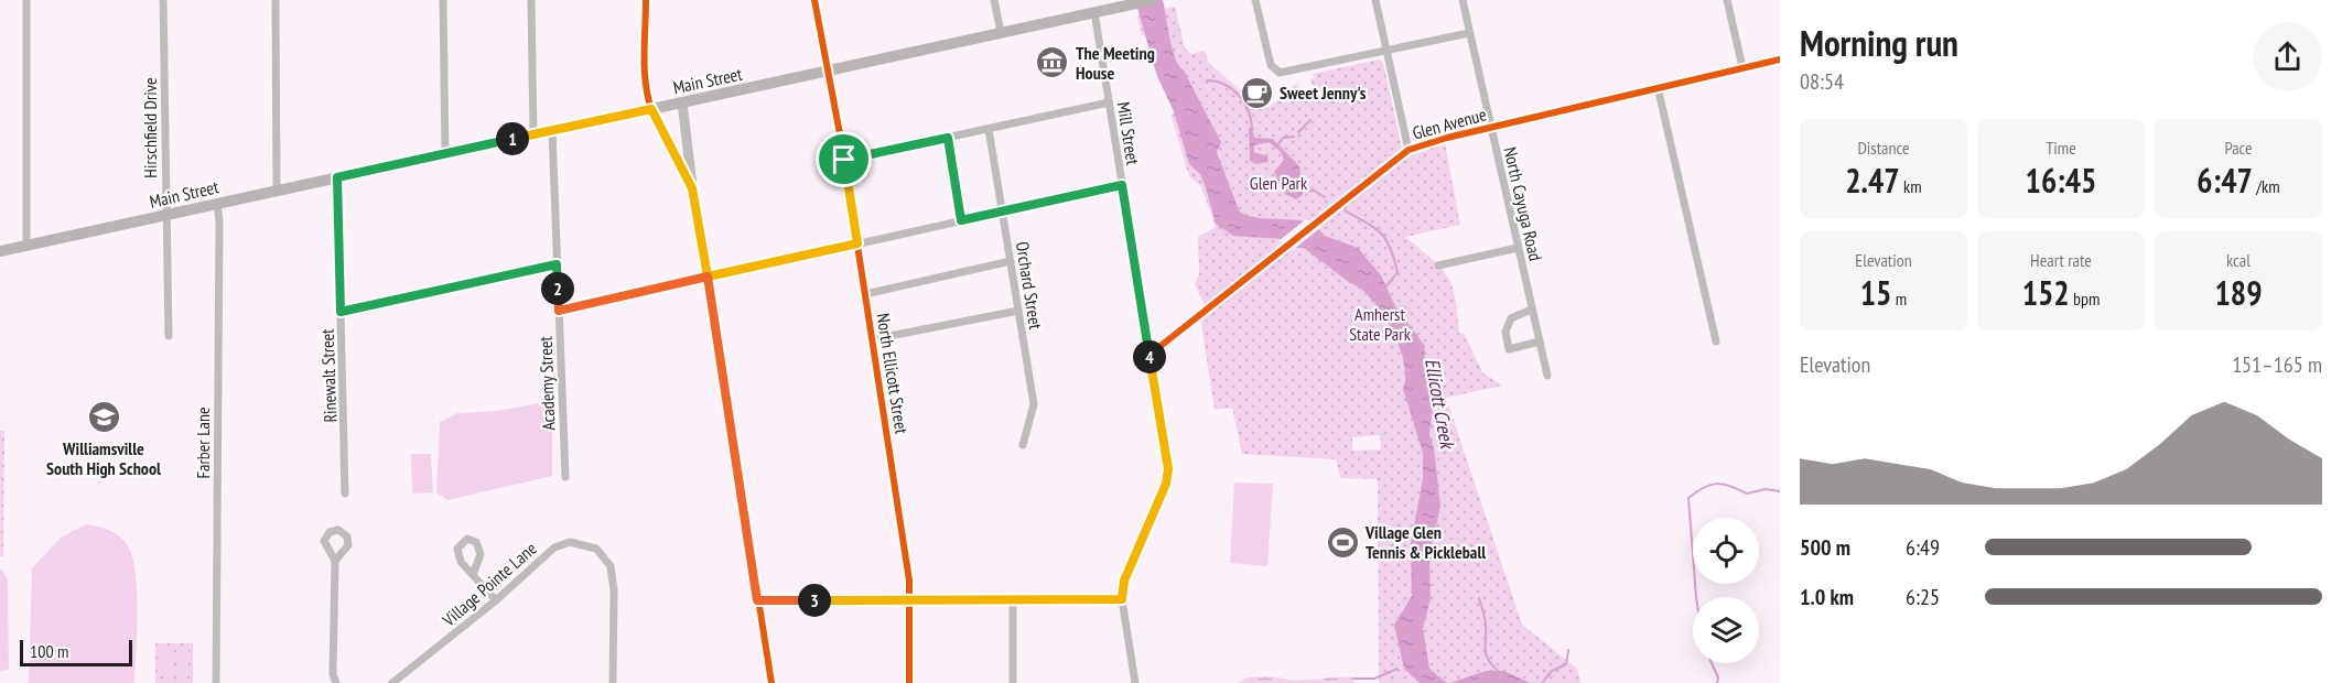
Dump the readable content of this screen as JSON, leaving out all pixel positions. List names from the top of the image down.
{
  "streets": {
    "main road": ["Main Street"],
    "street": [
      "Glen Avenue",
      "Hirschfield Drive",
      "Mill Street",
      "North Cayuga Road",
      "Orchard Street",
      "North Ellicott Street",
      "Rinewalt Street",
      "Academy Street",
      "Farber Lane",
      "Village Pointe Lane"
    ]
  },
  "crossings": [
    ["Main Street", "Hirschfield Drive"],
    ["Main Street", "Mill Street"],
    ["Main Street", "North Ellicott Street"],
    ["Main Street", "Rinewalt Street"],
    ["Main Street", "Academy Street"],
    ["Main Street", "Farber Lane"],
    ["Glen Avenue", "Mill Street"],
    ["Glen Avenue", "North Cayuga Road"]
  ],
  "water": ["Ellicott Creek"],
  "parks": ["Glen Park", "Amherst State Park"],
  "places": {
    "museum": ["The Meeting House"],
    "cafe": ["Sweet Jenny's"],
    "school or university": ["Williamsville South High School"],
    "sports": ["Village Glen Tennis & Pickleball"]
  },
  "scale_bar": "100 m",
  "page": {
    "heading": ["Morning run", "08:54"],
    "stats": [
      ["Distance", "2.47 km"],
      ["Time", "16:45"],
      ["Pace", "6:47 /km"],
      ["Elevation", "15 m"],
      ["Heart rate", "152 bpm"],
      ["kcal", "189"]
    ],
    "pins": [
      "1",
      "2",
      "4",
      "3"
    ],
    "chart": ["Elevation", "151–165 m"],
    "list": [
      {
        "name": "500 m",
        "note": "6:49"
      },
      {
        "name": "1.0 km",
        "note": "6:25"
      }
    ],
    "scale": "100 m"
  }
}
